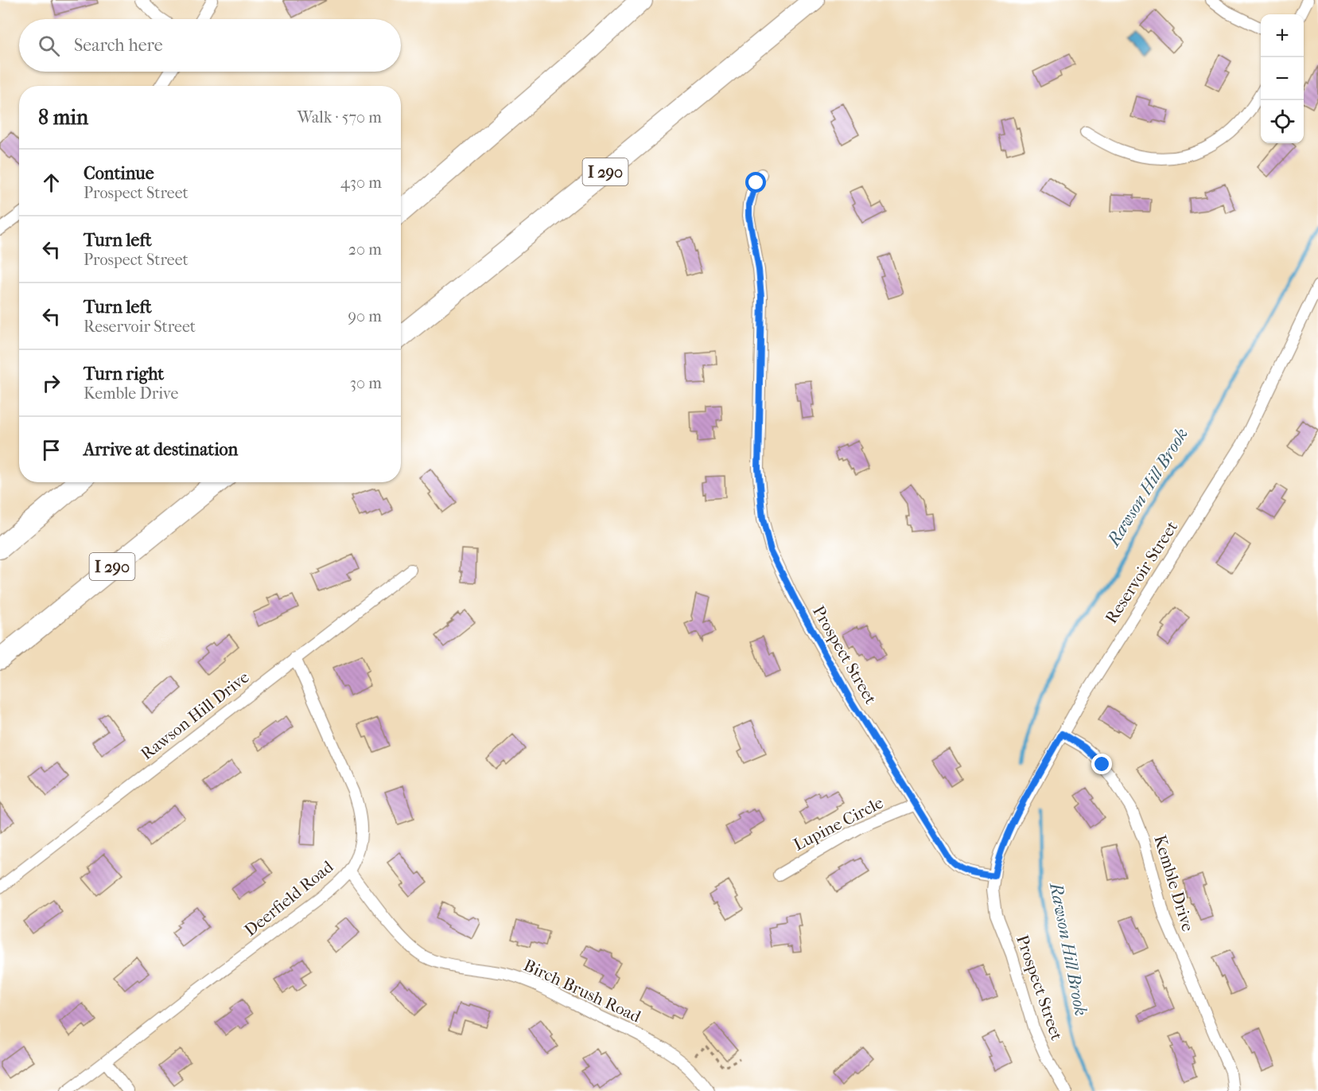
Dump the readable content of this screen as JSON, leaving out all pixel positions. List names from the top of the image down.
{
  "streets": {
    "highway": ["I 290"],
    "street": [
      "Reservoir Street",
      "Prospect Street",
      "Rawson Hill Drive",
      "Lupine Circle",
      "Kemble Drive",
      "Deerfield Road",
      "Birch Brush Road"
    ]
  },
  "crossings": [
    ["Reservoir Street", "Prospect Street"],
    ["Reservoir Street", "Kemble Drive"],
    ["Prospect Street", "Lupine Circle"],
    ["Rawson Hill Drive", "Deerfield Road"],
    ["Deerfield Road", "Birch Brush Road"]
  ],
  "water": ["Rawson Hill Brook"],
  "page": {
    "map_buttons": ["+", "−"],
    "search": "Search here",
    "heading": ["8 min", "Walk · 570 m"],
    "list": [
      ["Continue", "Prospect Street", "430 m"],
      ["Turn left", "Prospect Street", "20 m"],
      ["Turn left", "Reservoir Street", "90 m"],
      ["Turn right", "Kemble Drive", "30 m"],
      "Arrive at destination"
    ]
  }
}
